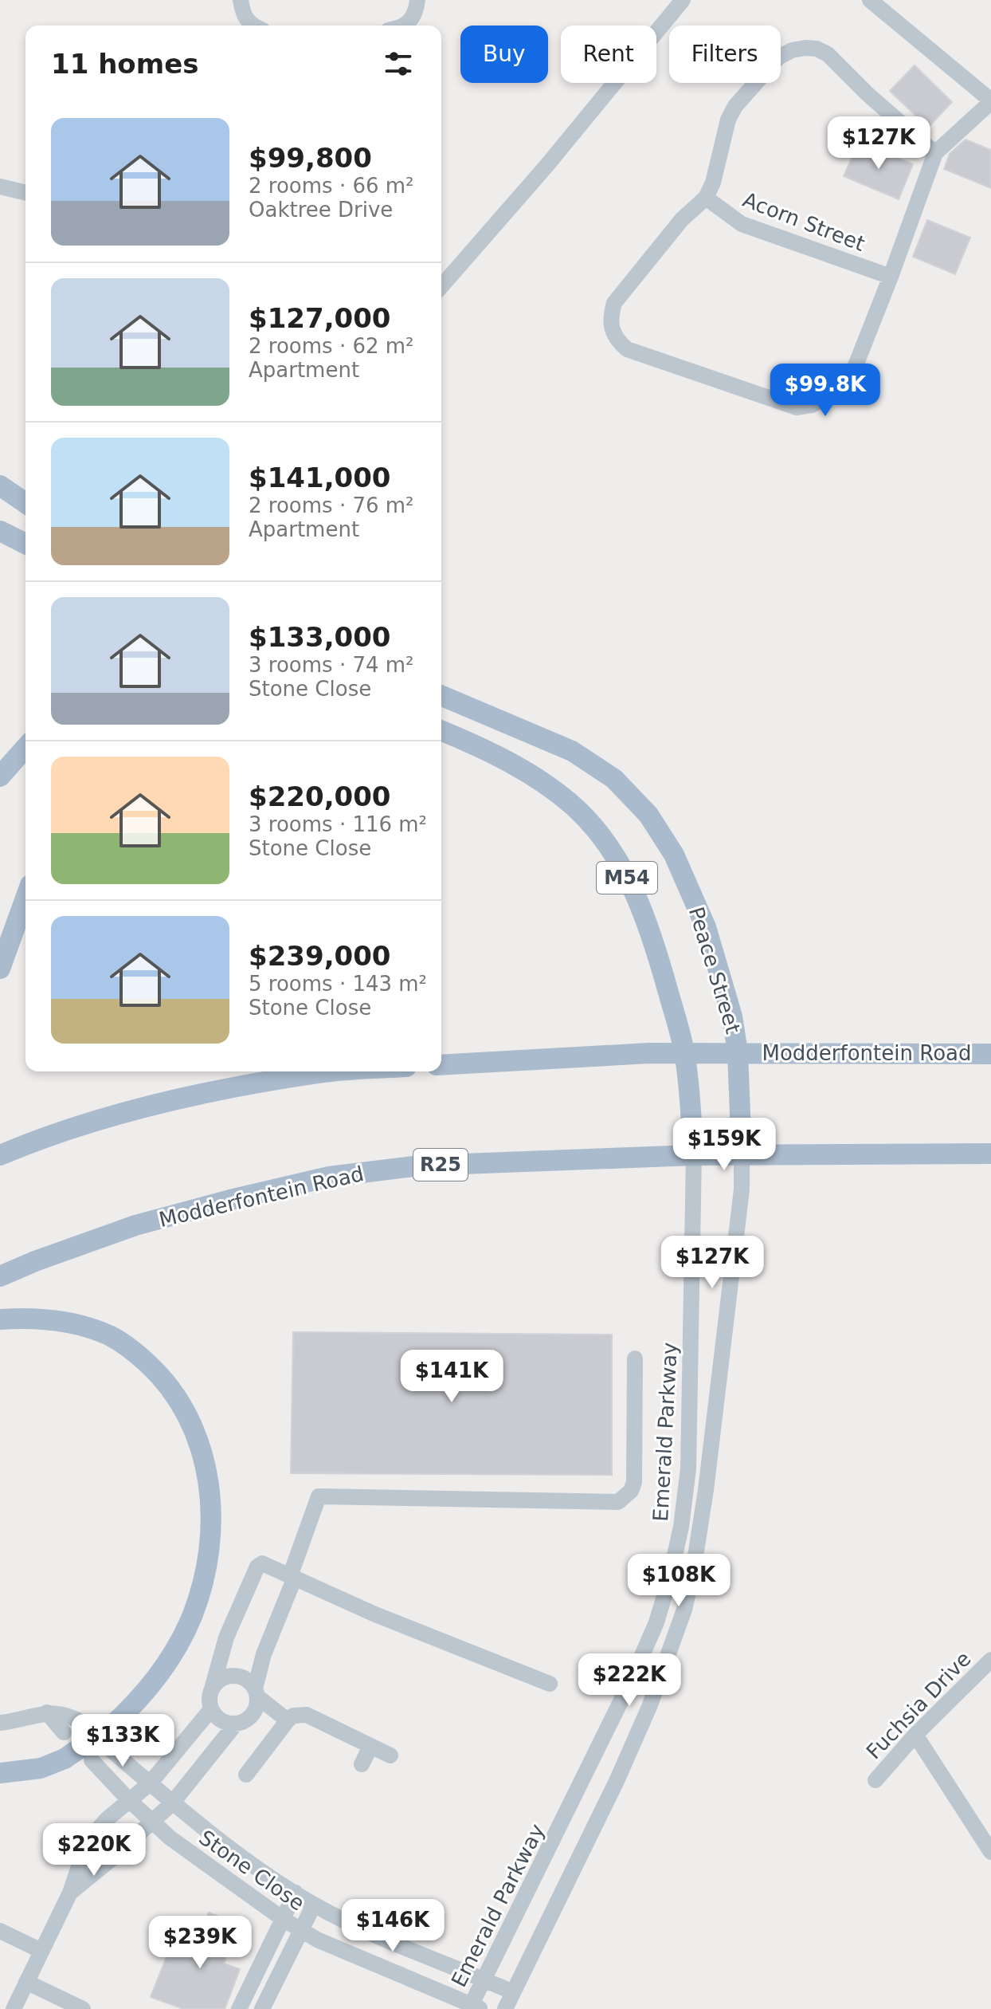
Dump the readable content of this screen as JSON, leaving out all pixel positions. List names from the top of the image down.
{
  "streets": {
    "main road": [
      "M54",
      "Peace Street",
      "Modderfontein Road",
      "R25"
    ],
    "street": [
      "Acorn Street",
      "Emerald Parkway",
      "Fuchsia Drive",
      "Stone Close"
    ]
  },
  "crossings": [
    ["M54", "Modderfontein Road"],
    ["M54", "Emerald Parkway"],
    ["Peace Street", "Modderfontein Road"],
    ["Peace Street", "Emerald Parkway"],
    ["Modderfontein Road", "Emerald Parkway"],
    ["Emerald Parkway", "Stone Close"]
  ],
  "page": {
    "chip": ["Buy", "Rent", "Filters"],
    "heading": "11 homes",
    "list": [
      {
        "name": "$99,800",
        "note": "2 rooms · 66 m² · Oaktree Drive"
      },
      {
        "name": "$127,000",
        "note": "2 rooms · 62 m² · Apartment"
      },
      {
        "name": "$141,000",
        "note": "2 rooms · 76 m² · Apartment"
      },
      {
        "name": "$133,000",
        "note": "3 rooms · 74 m² · Stone Close"
      },
      {
        "name": "$220,000",
        "note": "3 rooms · 116 m² · Stone Close"
      },
      {
        "name": "$239,000",
        "note": "5 rooms · 143 m² · Stone Close"
      }
    ],
    "price": [
      "$127K",
      "$99.8K",
      "$159K",
      "$127K",
      "$141K",
      "$108K",
      "$222K",
      "$133K",
      "$220K",
      "$146K",
      "$239K"
    ]
  }
}
